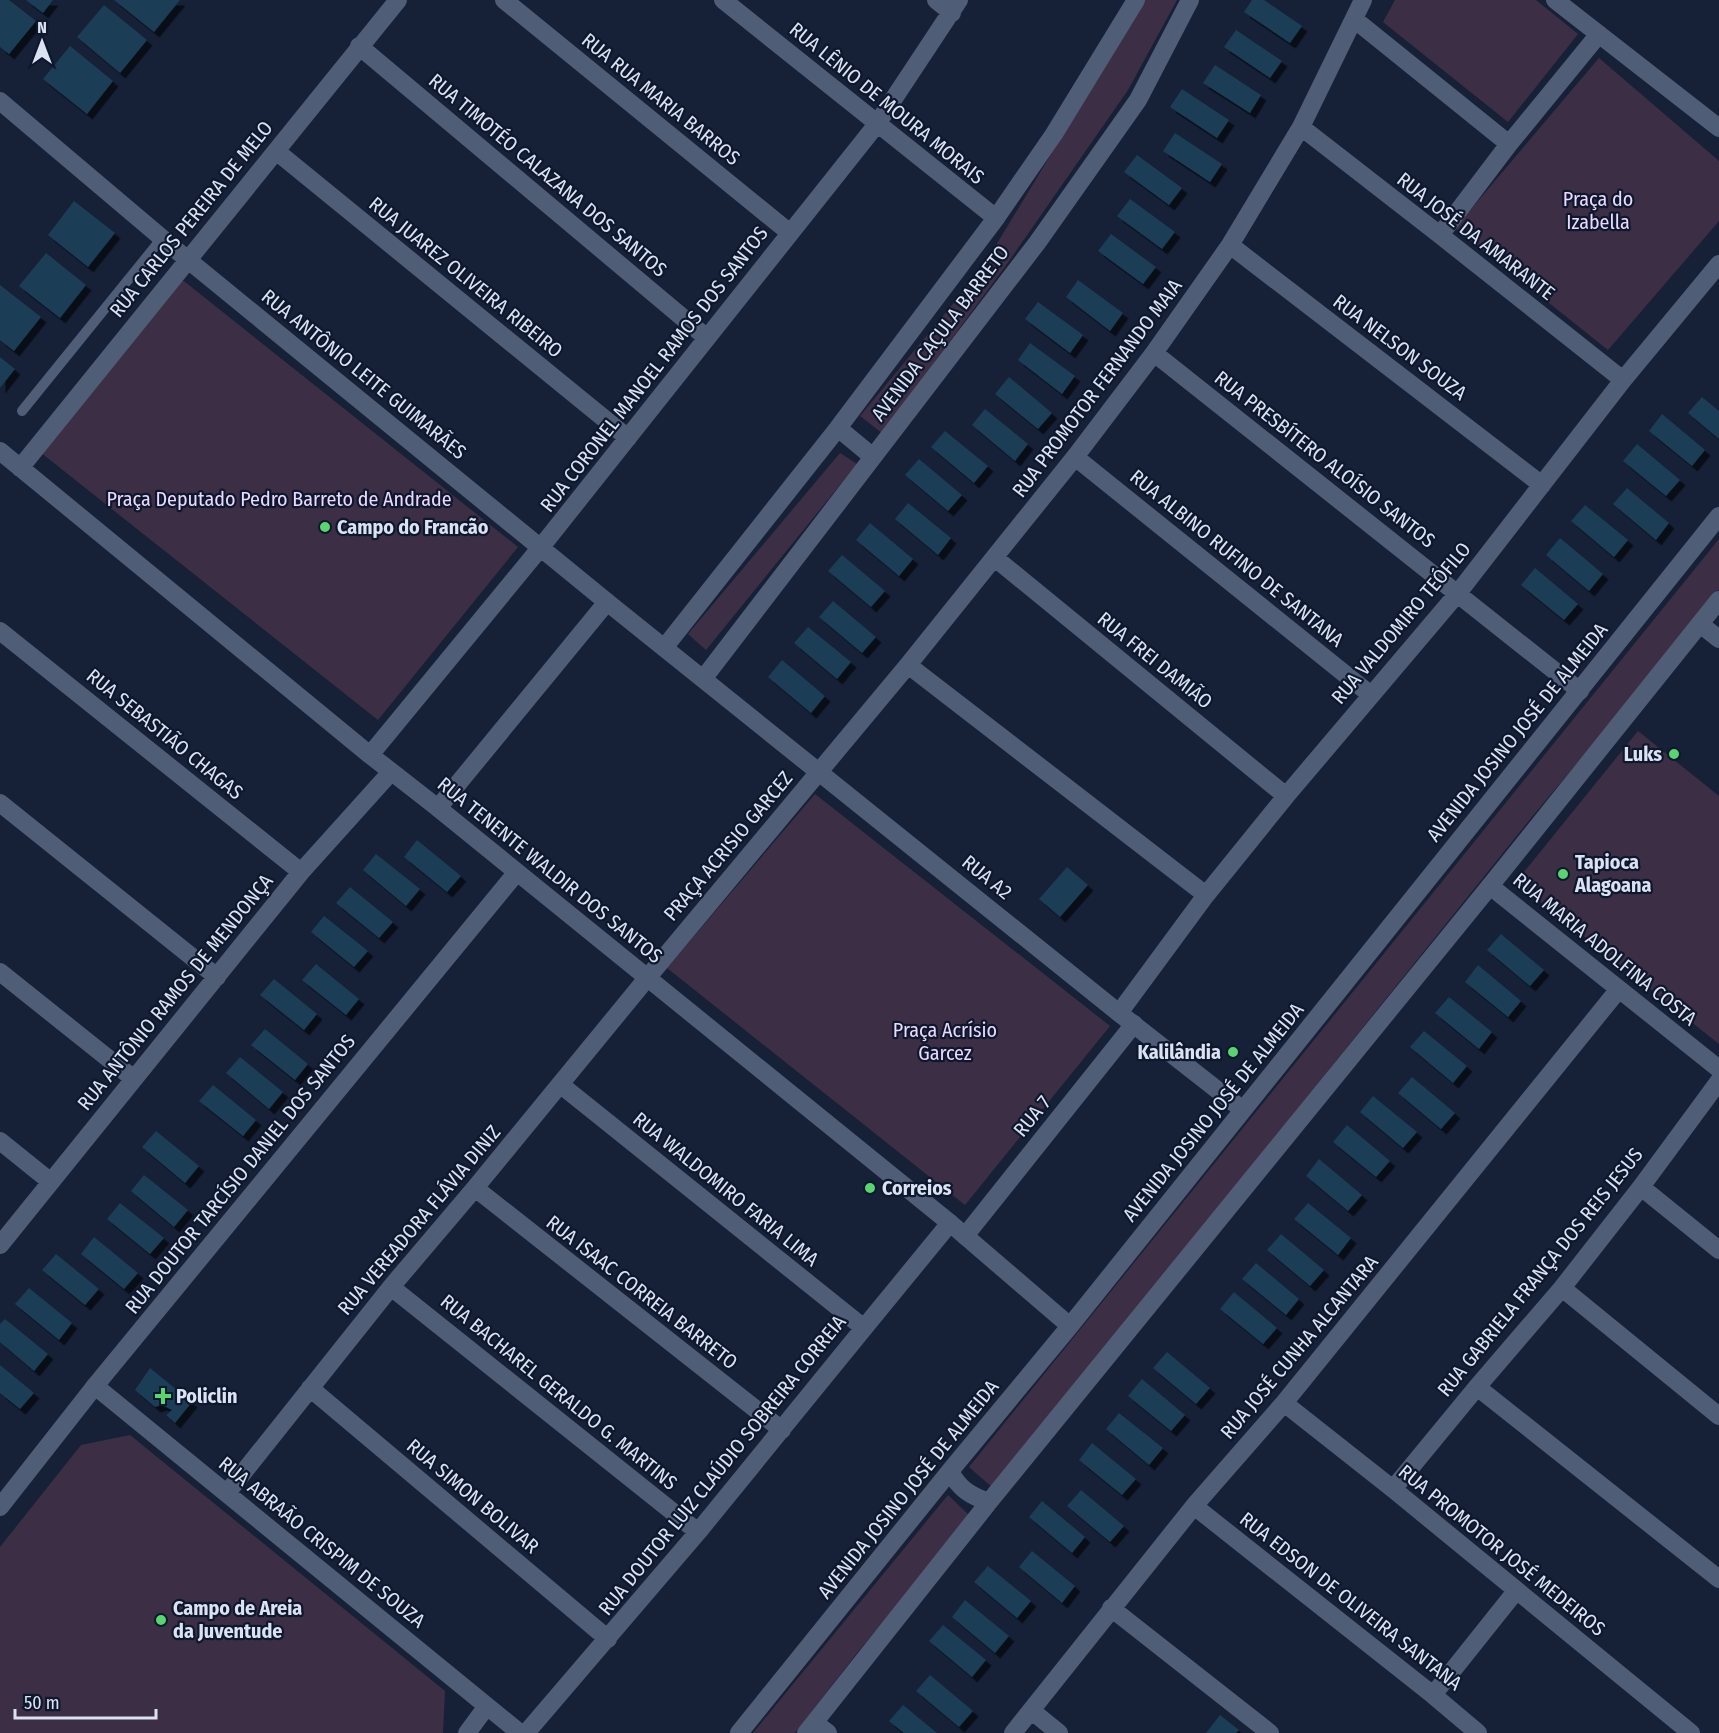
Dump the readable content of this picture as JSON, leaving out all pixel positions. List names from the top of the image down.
{
  "streets": {
    "street": [
      "RUA RUA MARIA BARROS",
      "RUA LÊNIO DE MOURA MORAIS",
      "RUA TIMOTÉO CALAZANA DOS SANTOS",
      "RUA CARLOS PEREIRA DE MELO",
      "RUA JOSÉ DA AMARANTE",
      "RUA JUAREZ OLIVEIRA RIBEIRO",
      "AVENIDA CAÇULA BARRETO",
      "RUA NELSON SOUZA",
      "RUA CORONEL MANOEL RAMOS DOS SANTOS",
      "RUA ANTÔNIO LEITE GUIMARÃES",
      "RUA PROMOTOR FERNANDO MAIA",
      "RUA PRESBÍTERO ALOÍSIO SANTOS",
      "RUA ALBINO RUFINO DE SANTANA",
      "RUA VALDOMIRO TEÓFILO",
      "RUA FREI DAMIÃO",
      "AVENIDA JOSINO JOSÉ DE ALMEIDA",
      "RUA SEBASTIÃO CHAGAS",
      "PRAÇA ACRISIO GARCEZ",
      "RUA TENENTE WALDIR DOS SANTOS",
      "RUA A2",
      "RUA MARIA ADOLFINA COSTA",
      "RUA ANTÔNIO RAMOS DE MENDONÇA",
      "RUA 7",
      "RUA DOUTOR TARCÍSIO DANIEL DOS SANTOS",
      "RUA WALDOMIRO FARIA LIMA",
      "RUA VEREADORA FLÁVIA DINIZ",
      "RUA GABRIELA FRANÇA DOS REIS JESUS",
      "RUA ISAAC CORREIA BARRETO",
      "RUA JOSÉ CUNHA ALCANTARA",
      "RUA BACHAREL GERALDO G. MARTINS",
      "RUA DOUTOR LUIZ CLAÚDIO SOBREIRA CORREIA",
      "RUA SIMON BOLIVAR",
      "RUA ABRAÃO CRISPIM DE SOUZA",
      "RUA PROMOTOR JOSÉ MEDEIROS",
      "RUA EDSON DE OLIVEIRA SANTANA"
    ]
  },
  "crossings": [
    ["RUA RUA MARIA BARROS", "RUA CORONEL MANOEL RAMOS DOS SANTOS"],
    ["RUA LÊNIO DE MOURA MORAIS", "AVENIDA CAÇULA BARRETO"],
    ["RUA LÊNIO DE MOURA MORAIS", "RUA CORONEL MANOEL RAMOS DOS SANTOS"],
    ["RUA TIMOTÉO CALAZANA DOS SANTOS", "RUA CARLOS PEREIRA DE MELO"],
    ["RUA TIMOTÉO CALAZANA DOS SANTOS", "RUA CORONEL MANOEL RAMOS DOS SANTOS"],
    ["RUA CARLOS PEREIRA DE MELO", "RUA JUAREZ OLIVEIRA RIBEIRO"],
    ["RUA CARLOS PEREIRA DE MELO", "RUA ANTÔNIO LEITE GUIMARÃES"],
    ["RUA CARLOS PEREIRA DE MELO", "RUA TENENTE WALDIR DOS SANTOS"],
    ["RUA JOSÉ DA AMARANTE", "RUA PROMOTOR FERNANDO MAIA"],
    ["RUA JOSÉ DA AMARANTE", "RUA VALDOMIRO TEÓFILO"],
    ["RUA JUAREZ OLIVEIRA RIBEIRO", "RUA CORONEL MANOEL RAMOS DOS SANTOS"],
    ["AVENIDA CAÇULA BARRETO", "RUA ANTÔNIO LEITE GUIMARÃES"],
    ["AVENIDA CAÇULA BARRETO", "RUA A2"],
    ["RUA NELSON SOUZA", "RUA PROMOTOR FERNANDO MAIA"],
    ["RUA NELSON SOUZA", "RUA VALDOMIRO TEÓFILO"],
    ["RUA CORONEL MANOEL RAMOS DOS SANTOS", "RUA ANTÔNIO LEITE GUIMARÃES"],
    ["RUA CORONEL MANOEL RAMOS DOS SANTOS", "RUA TENENTE WALDIR DOS SANTOS"],
    ["RUA ANTÔNIO LEITE GUIMARÃES", "RUA A2"],
    ["RUA PROMOTOR FERNANDO MAIA", "RUA PRESBÍTERO ALOÍSIO SANTOS"],
    ["RUA PROMOTOR FERNANDO MAIA", "RUA ALBINO RUFINO DE SANTANA"],
    ["RUA PROMOTOR FERNANDO MAIA", "RUA FREI DAMIÃO"],
    ["RUA PROMOTOR FERNANDO MAIA", "PRAÇA ACRISIO GARCEZ"],
    ["RUA PROMOTOR FERNANDO MAIA", "RUA A2"],
    ["RUA PRESBÍTERO ALOÍSIO SANTOS", "RUA VALDOMIRO TEÓFILO"],
    ["RUA PRESBÍTERO ALOÍSIO SANTOS", "AVENIDA JOSINO JOSÉ DE ALMEIDA"],
    ["RUA ALBINO RUFINO DE SANTANA", "RUA VALDOMIRO TEÓFILO"],
    ["RUA VALDOMIRO TEÓFILO", "RUA FREI DAMIÃO"],
    ["RUA VALDOMIRO TEÓFILO", "RUA A2"],
    ["AVENIDA JOSINO JOSÉ DE ALMEIDA", "RUA TENENTE WALDIR DOS SANTOS"],
    ["AVENIDA JOSINO JOSÉ DE ALMEIDA", "RUA A2"],
    ["RUA SEBASTIÃO CHAGAS", "RUA ANTÔNIO RAMOS DE MENDONÇA"],
    ["PRAÇA ACRISIO GARCEZ", "RUA TENENTE WALDIR DOS SANTOS"],
    ["PRAÇA ACRISIO GARCEZ", "RUA A2"],
    ["PRAÇA ACRISIO GARCEZ", "RUA VEREADORA FLÁVIA DINIZ"],
    ["RUA TENENTE WALDIR DOS SANTOS", "RUA ANTÔNIO RAMOS DE MENDONÇA"],
    ["RUA TENENTE WALDIR DOS SANTOS", "RUA 7"],
    ["RUA TENENTE WALDIR DOS SANTOS", "RUA DOUTOR TARCÍSIO DANIEL DOS SANTOS"],
    ["RUA TENENTE WALDIR DOS SANTOS", "RUA VEREADORA FLÁVIA DINIZ"],
    ["RUA TENENTE WALDIR DOS SANTOS", "RUA DOUTOR LUIZ CLAÚDIO SOBREIRA CORREIA"],
    ["RUA A2", "RUA 7"],
    ["RUA MARIA ADOLFINA COSTA", "RUA JOSÉ CUNHA ALCANTARA"],
    ["RUA DOUTOR TARCÍSIO DANIEL DOS SANTOS", "RUA ABRAÃO CRISPIM DE SOUZA"],
    ["RUA WALDOMIRO FARIA LIMA", "RUA VEREADORA FLÁVIA DINIZ"],
    ["RUA WALDOMIRO FARIA LIMA", "RUA DOUTOR LUIZ CLAÚDIO SOBREIRA CORREIA"],
    ["RUA VEREADORA FLÁVIA DINIZ", "RUA ISAAC CORREIA BARRETO"],
    ["RUA VEREADORA FLÁVIA DINIZ", "RUA BACHAREL GERALDO G. MARTINS"],
    ["RUA VEREADORA FLÁVIA DINIZ", "RUA SIMON BOLIVAR"],
    ["RUA VEREADORA FLÁVIA DINIZ", "RUA ABRAÃO CRISPIM DE SOUZA"],
    ["RUA GABRIELA FRANÇA DOS REIS JESUS", "RUA PROMOTOR JOSÉ MEDEIROS"],
    ["RUA ISAAC CORREIA BARRETO", "RUA DOUTOR LUIZ CLAÚDIO SOBREIRA CORREIA"],
    ["RUA JOSÉ CUNHA ALCANTARA", "RUA PROMOTOR JOSÉ MEDEIROS"],
    ["RUA JOSÉ CUNHA ALCANTARA", "RUA EDSON DE OLIVEIRA SANTANA"],
    ["RUA BACHAREL GERALDO G. MARTINS", "RUA DOUTOR LUIZ CLAÚDIO SOBREIRA CORREIA"],
    ["RUA DOUTOR LUIZ CLAÚDIO SOBREIRA CORREIA", "RUA SIMON BOLIVAR"]
  ],
  "parks": ["Praça do Izabella", "Praça Deputado Pedro Barreto de Andrade", "Praça Acrísio Garcez"],
  "places": {
    "other": [
      "Campo do Francão",
      "Luks",
      "Tapioca Alagoana",
      "Kalilândia",
      "Correios",
      "Campo de Areia da Juventude"
    ],
    "health": ["Policlin"]
  },
  "scale_bar": "50 m",
  "north": "top"
}
